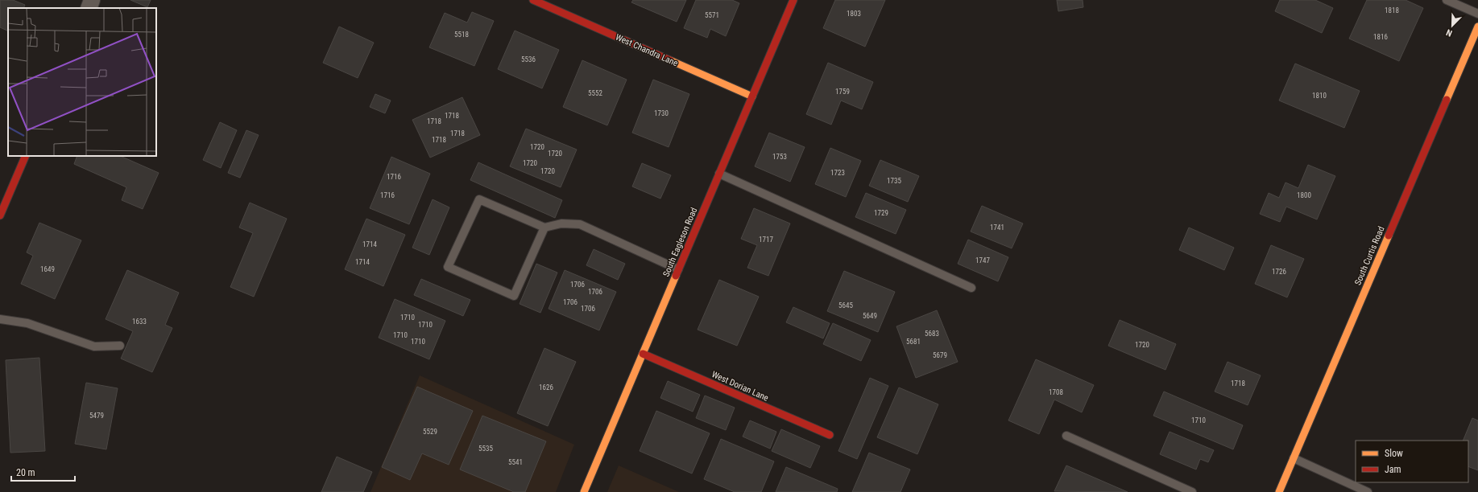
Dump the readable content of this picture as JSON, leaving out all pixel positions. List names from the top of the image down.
{
  "streets": {
    "street": [
      "West Chandra Lane",
      "South Eagleson Road",
      "South Curtis Road",
      "West Dorian Lane"
    ]
  },
  "crossings": [
    ["West Chandra Lane", "South Eagleson Road"],
    ["South Eagleson Road", "West Dorian Lane"]
  ],
  "house_numbers": [
    "1818",
    "1803",
    "5571",
    "5518",
    "1816",
    "5536",
    "1759",
    "5552",
    "1810",
    "1730",
    "1718",
    "1718",
    "1718",
    "1718",
    "1720",
    "1720",
    "1753",
    "1720",
    "1720",
    "1723",
    "1716",
    "1735",
    "1716",
    "1800",
    "1729",
    "1741",
    "1717",
    "1714",
    "1747",
    "1714",
    "1649",
    "1726",
    "1706",
    "1706",
    "1706",
    "5645",
    "1706",
    "5649",
    "1710",
    "1633",
    "1710",
    "5683",
    "1710",
    "1710",
    "5681",
    "1720",
    "5679",
    "1718",
    "1626",
    "1708",
    "5479",
    "1710",
    "5529",
    "5535",
    "5541"
  ],
  "legend": ["Slow", "Jam"],
  "scale_bar": "20 m",
  "north": "bottom left"
}
